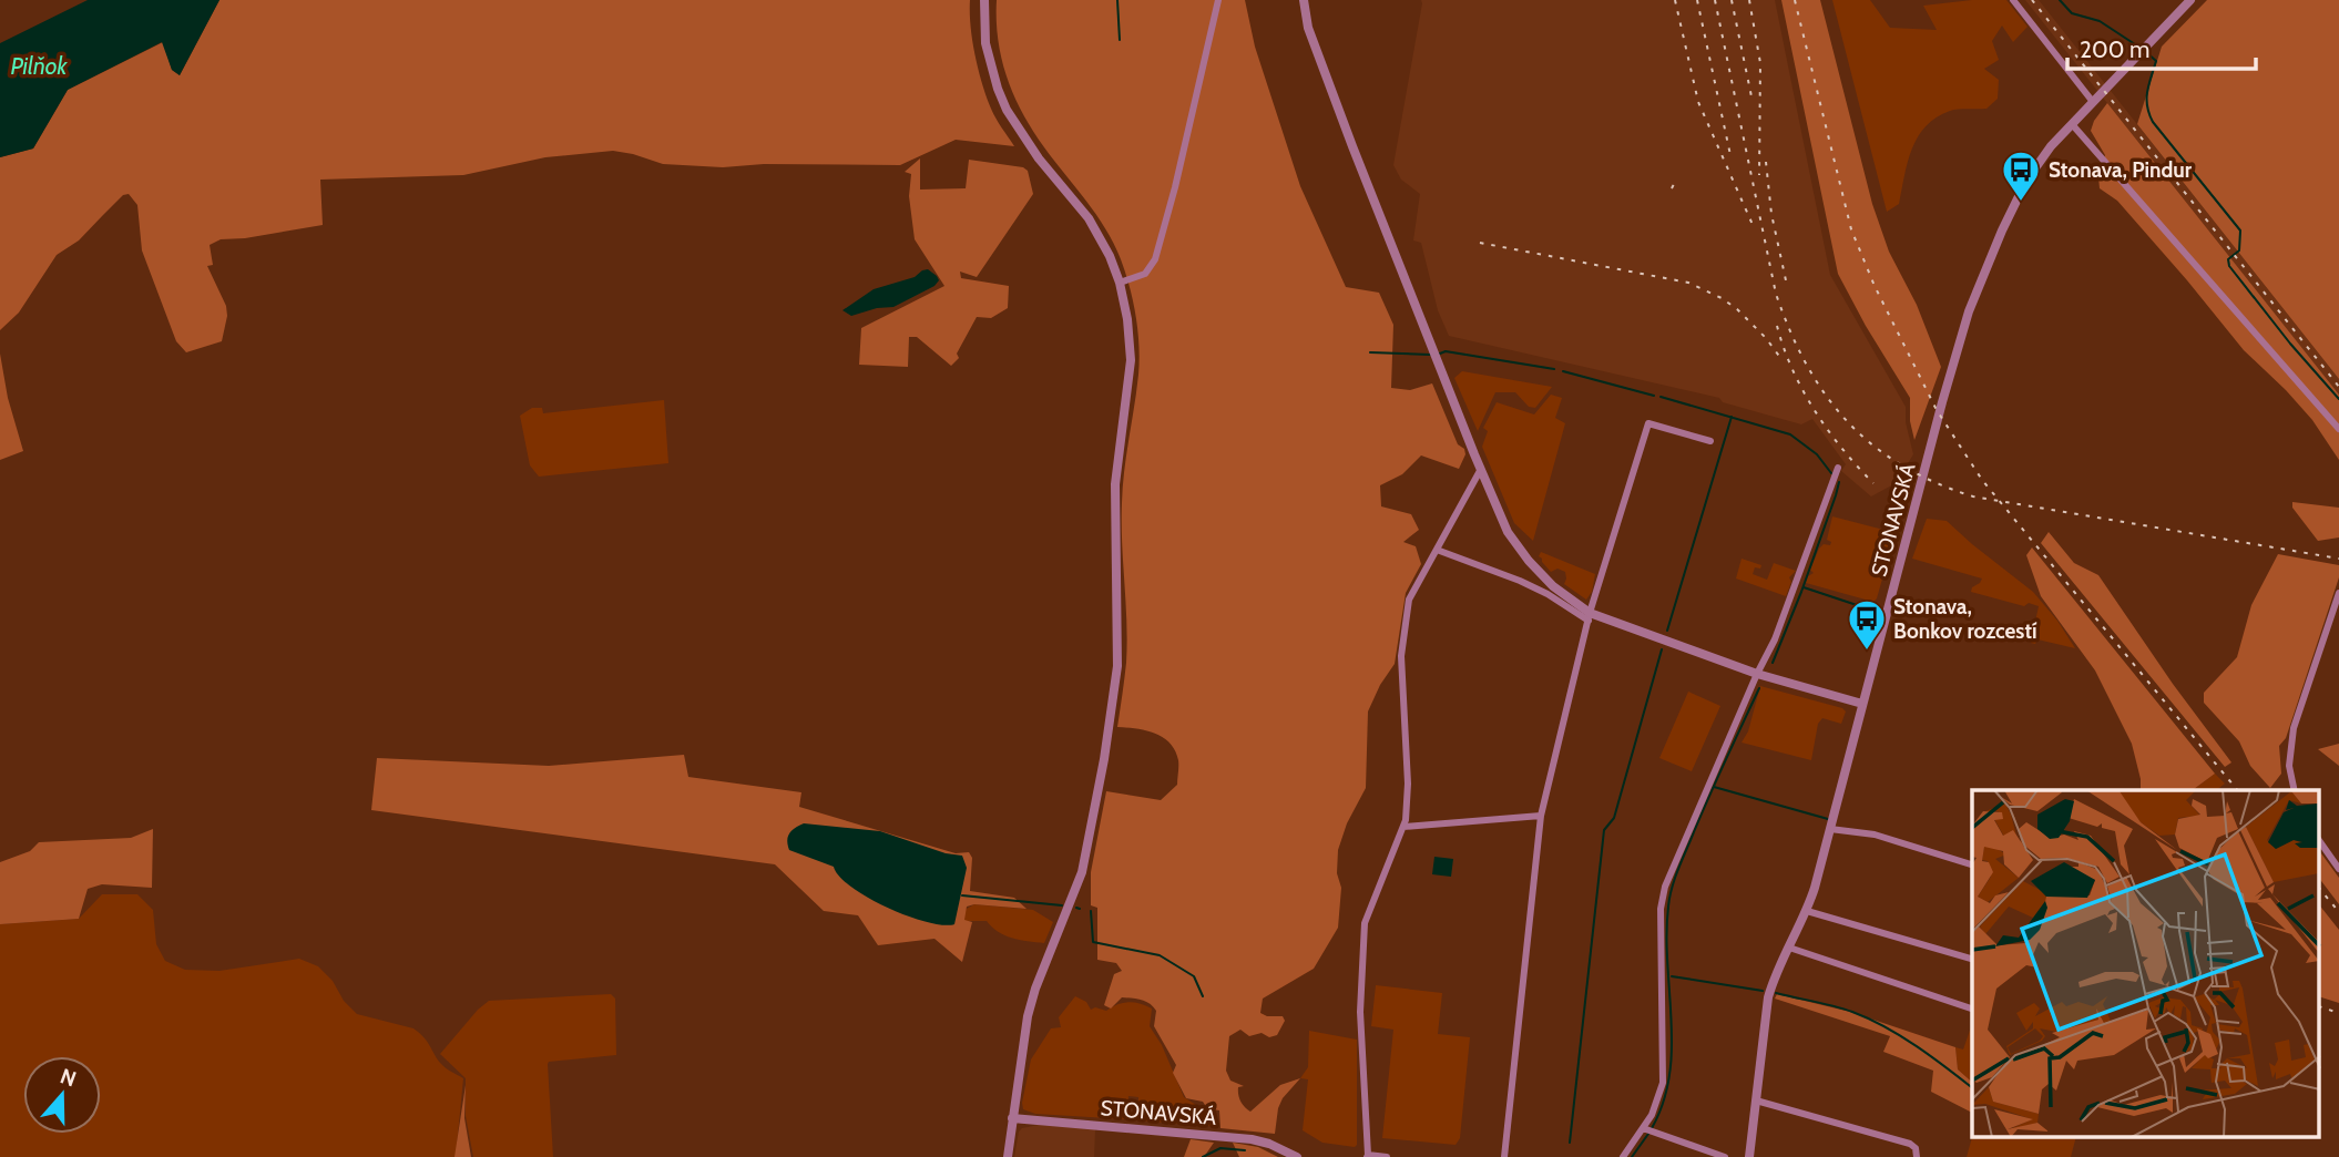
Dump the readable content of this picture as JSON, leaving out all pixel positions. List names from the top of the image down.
{
  "streets": {
    "street": ["STONAVSKÁ"]
  },
  "water": ["Pilňok"],
  "places": {
    "bus stop": ["Stonava, Pindur", "Stonava, Bonkov rozcestí"]
  },
  "scale_bar": "200 m",
  "north": "top"
}
